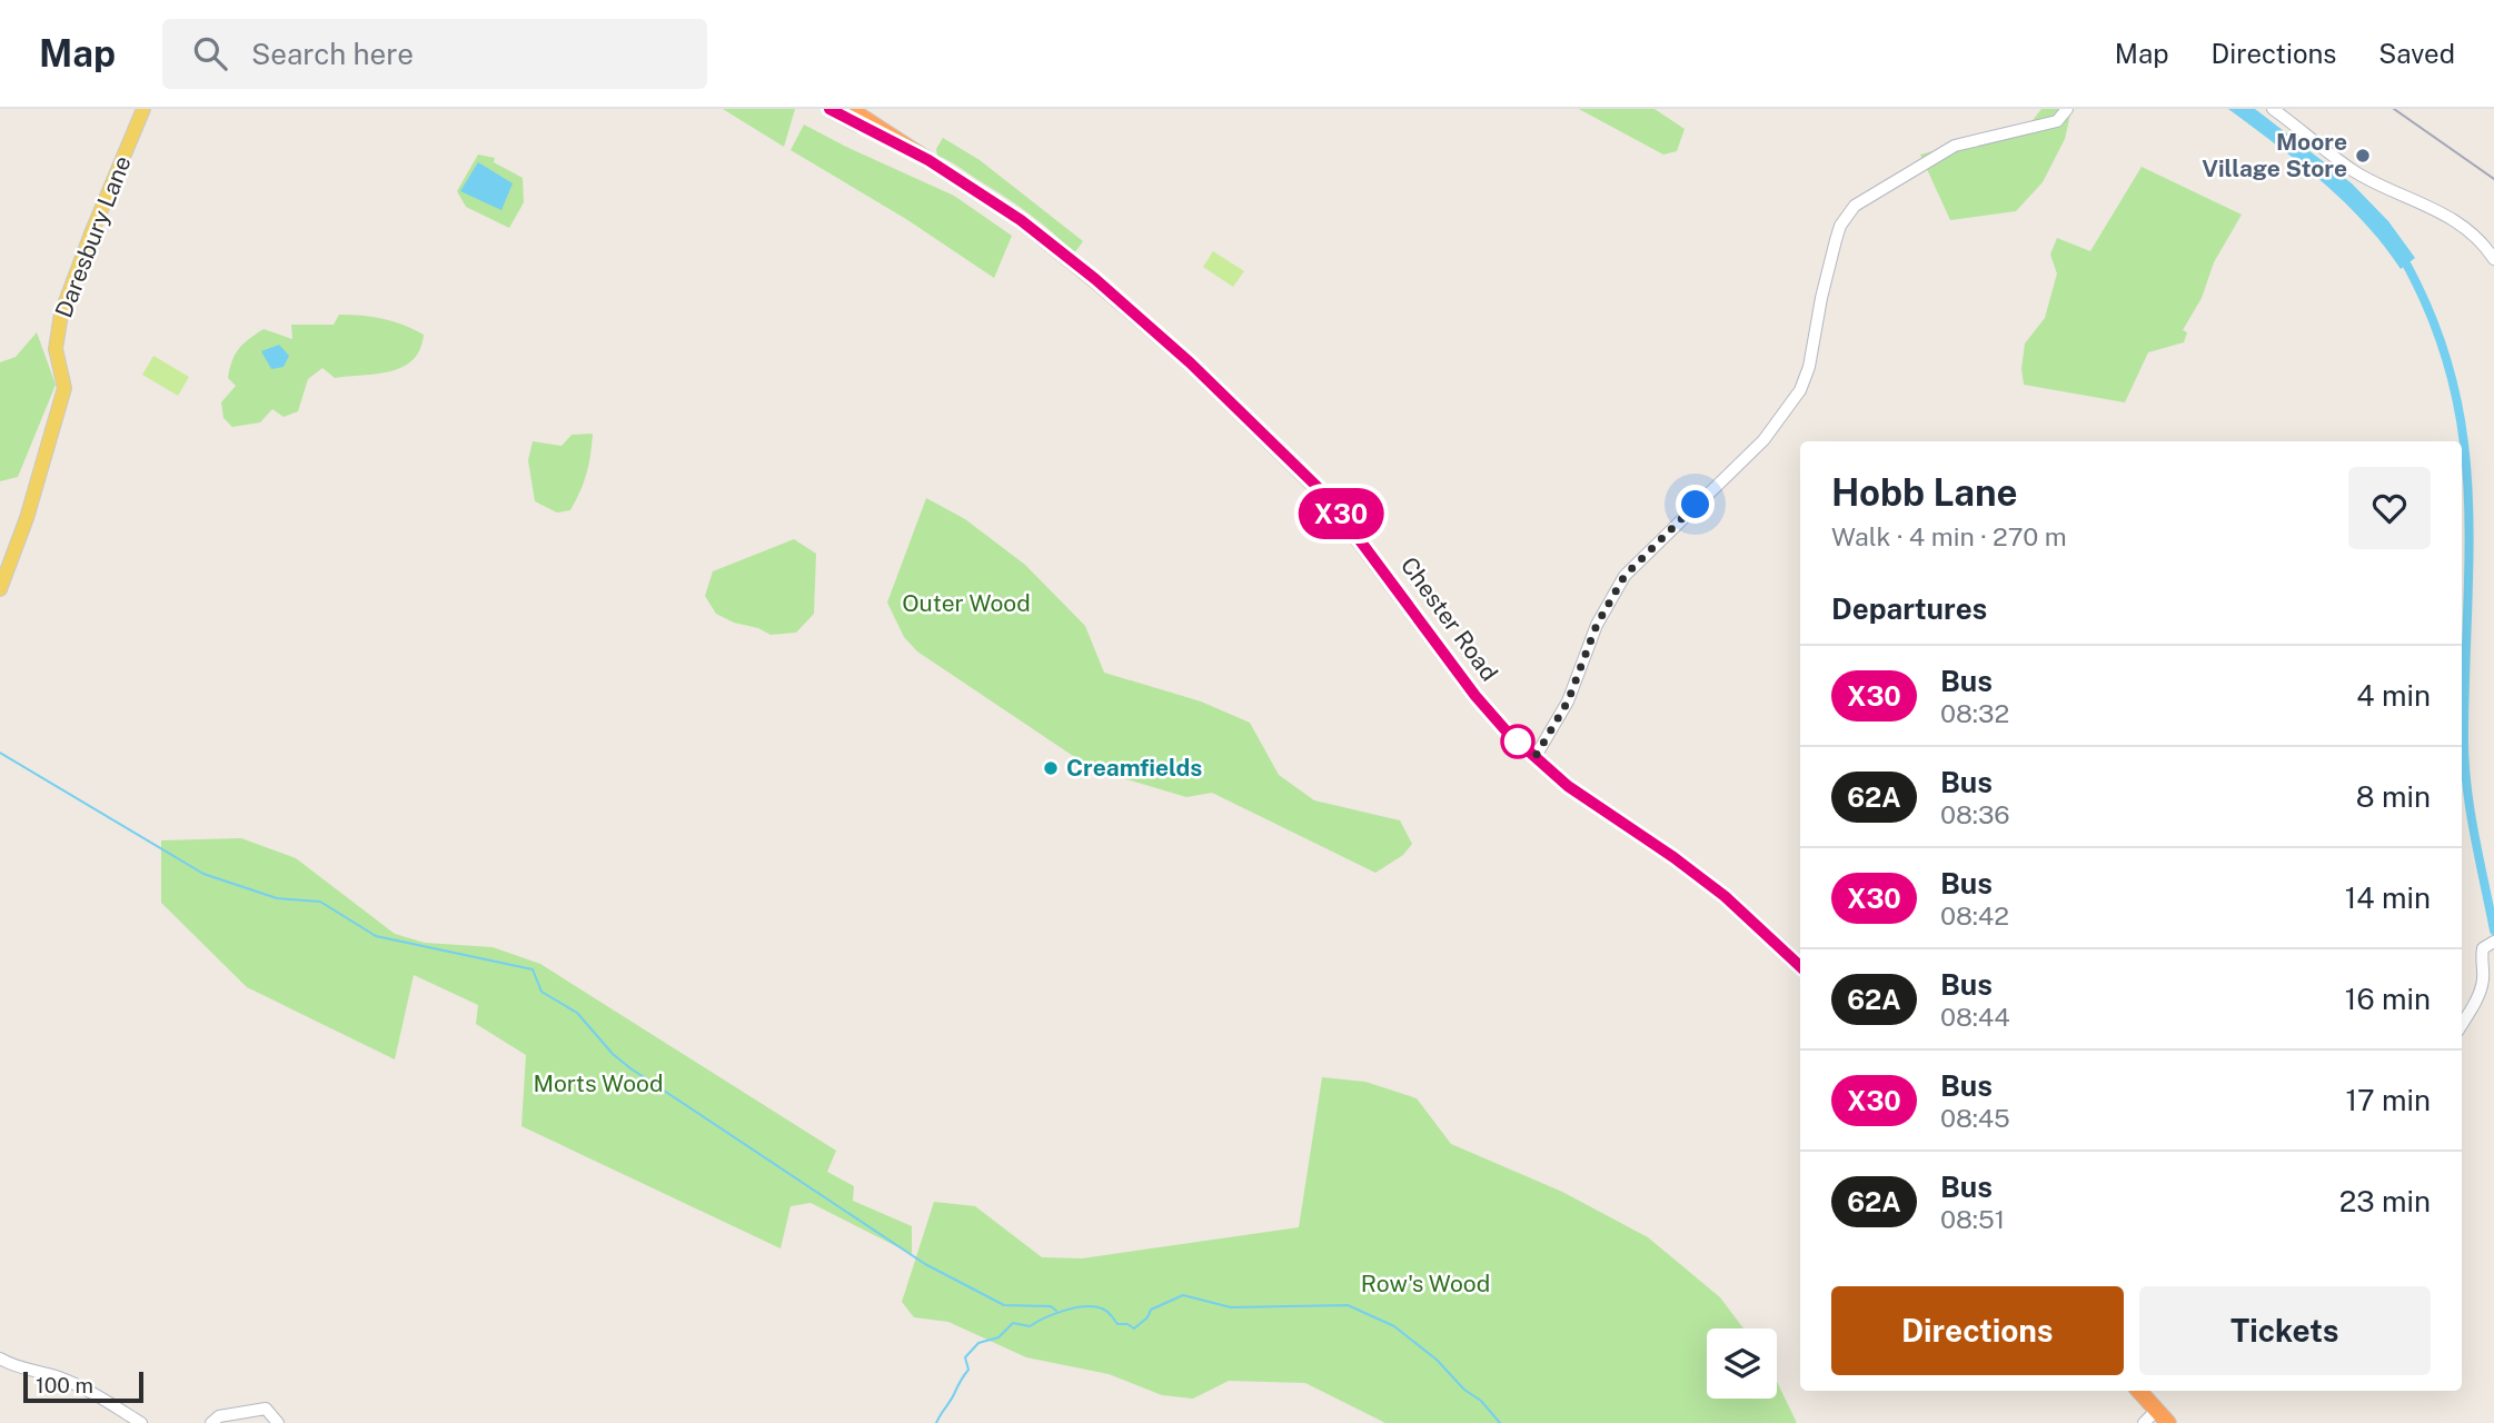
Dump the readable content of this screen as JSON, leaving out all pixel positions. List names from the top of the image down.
{
  "streets": {
    "highway": ["Chester Road"],
    "main road": ["Daresbury Lane"]
  },
  "parks": ["Outer Wood", "Morts Wood", "Row's Wood"],
  "places": ["Moore Village Store", "Creamfields"],
  "lines": ["bus line X30"],
  "scale_bar": "100 m",
  "page": {
    "header": "Map",
    "search": "Search here",
    "nav": ["Map", "Directions", "Saved"],
    "on_map": "X30",
    "heading": [
      ["Hobb Lane", "Walk · 4 min · 270 m"],
      "Departures"
    ],
    "list": [
      {
        "mark": "X30",
        "name": "Bus",
        "note": "08:32",
        "value": "4 min"
      },
      {
        "mark": "62A",
        "name": "Bus",
        "note": "08:36",
        "value": "8 min"
      },
      {
        "mark": "X30",
        "name": "Bus",
        "note": "08:42",
        "value": "14 min"
      },
      {
        "mark": "62A",
        "name": "Bus",
        "note": "08:44",
        "value": "16 min"
      },
      {
        "mark": "X30",
        "name": "Bus",
        "note": "08:45",
        "value": "17 min"
      },
      {
        "mark": "62A",
        "name": "Bus",
        "note": "08:51",
        "value": "23 min"
      }
    ],
    "buttons": ["Directions", "Tickets"],
    "scale": "100 m"
  }
}
